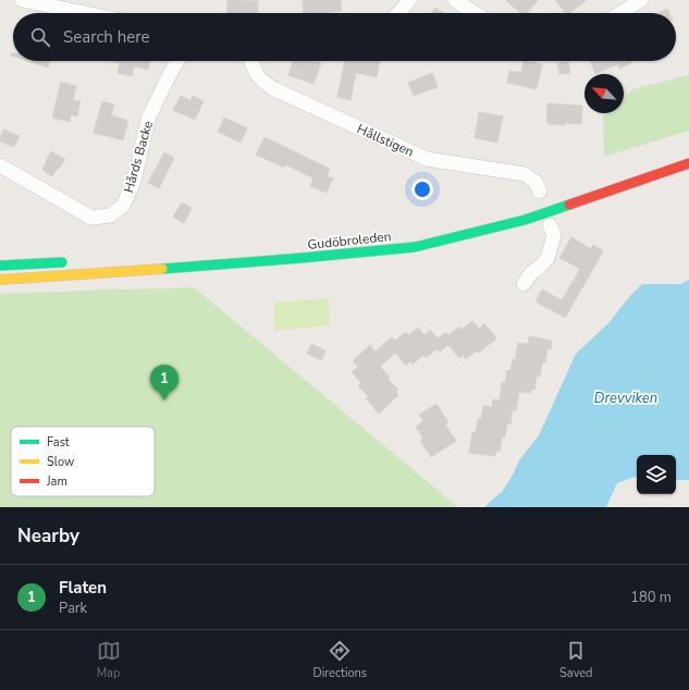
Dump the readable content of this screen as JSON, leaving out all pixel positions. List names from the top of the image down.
{
  "streets": {
    "main road": ["Gudöbroleden"],
    "street": ["Hållstigen", "Hårds Backe"]
  },
  "water": ["Drevviken"],
  "legend": ["Fast", "Slow", "Jam"],
  "north": "top left",
  "page": {
    "search": "Search here",
    "pins": "1",
    "heading": "Nearby",
    "list": [
      {
        "mark": "1",
        "name": "Flaten",
        "note": "Park",
        "value": "180 m"
      }
    ],
    "nav": ["Map", "Directions", "Saved"]
  }
}
